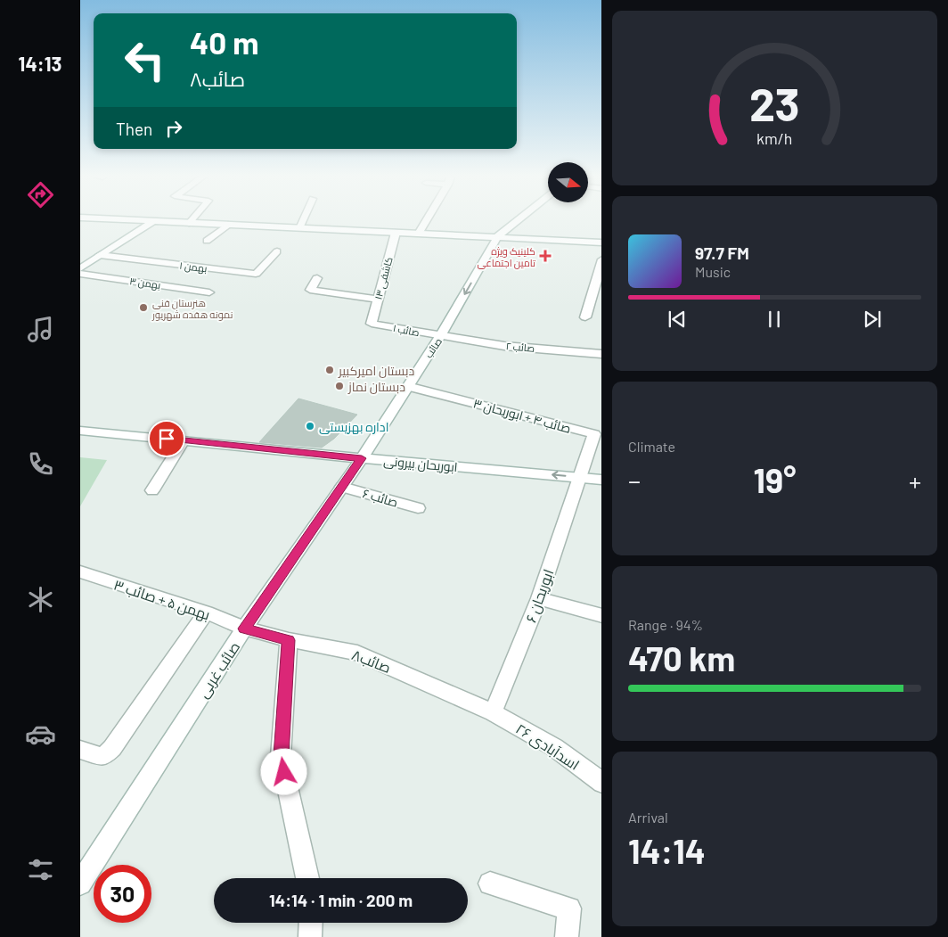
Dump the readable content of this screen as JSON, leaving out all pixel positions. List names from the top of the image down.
{
  "streets": {
    "street": [
      "بهمن ۱",
      "کاشفی ۱۳",
      "بهمن ۳",
      "صائب ۱",
      "صائب ۲",
      "صائب",
      "صائب ۴ + ابوریحان ۳",
      "ابوریحان بیرونی",
      "صائب ۶",
      "ابوریحان ۶",
      "بهمن ۵ + صائب ۳",
      "صائب۸",
      "صائب غربی",
      "اسدآبادی ۲۶"
    ]
  },
  "crossings": [
    ["کاشفی ۱۳", "صائب ۱"],
    ["صائب ۱", "صائب ۲"],
    ["صائب ۱", "صائب"],
    ["صائب ۲", "صائب"],
    ["صائب", "صائب ۴ + ابوریحان ۳"],
    ["صائب", "ابوریحان بیرونی"],
    ["صائب", "صائب غربی"],
    ["صائب ۴ + ابوریحان ۳", "ابوریحان بیرونی"],
    ["صائب ۴ + ابوریحان ۳", "ابوریحان ۶"],
    ["ابوریحان بیرونی", "ابوریحان ۶"],
    ["ابوریحان بیرونی", "صائب غربی"],
    ["صائب ۶", "صائب غربی"],
    ["ابوریحان ۶", "صائب۸"],
    ["ابوریحان ۶", "اسدآبادی ۲۶"],
    ["بهمن ۵ + صائب ۳", "صائب۸"],
    ["بهمن ۵ + صائب ۳", "صائب غربی"],
    ["صائب۸", "صائب غربی"],
    ["صائب۸", "اسدآبادی ۲۶"]
  ],
  "one_way": ["ابوریحان بیرونی"],
  "places": {
    "health": ["کلینیک ویژه تامین اجتماعی"],
    "other": [
      "هنرستان فنی نمونه هفده شهریور",
      "دبستان امیرکبیر",
      "دبستان نماز",
      "اداره بهزیستی"
    ]
  },
  "north": "right",
  "page": {
    "tabs": "14:13",
    "turn": ["40 m", "صائب۸"],
    "then": "Then",
    "song": ["97.7 FM", "Music"],
    "tile": [
      "Climate",
      ["Range · 94%", "470 km"],
      ["Arrival", "14:14"]
    ],
    "heat": ["−", "19°", "+"],
    "limit": "30",
    "trip": "14:14 · 1 min · 200 m",
    "gauge": ["23", "km/h"]
  }
}
